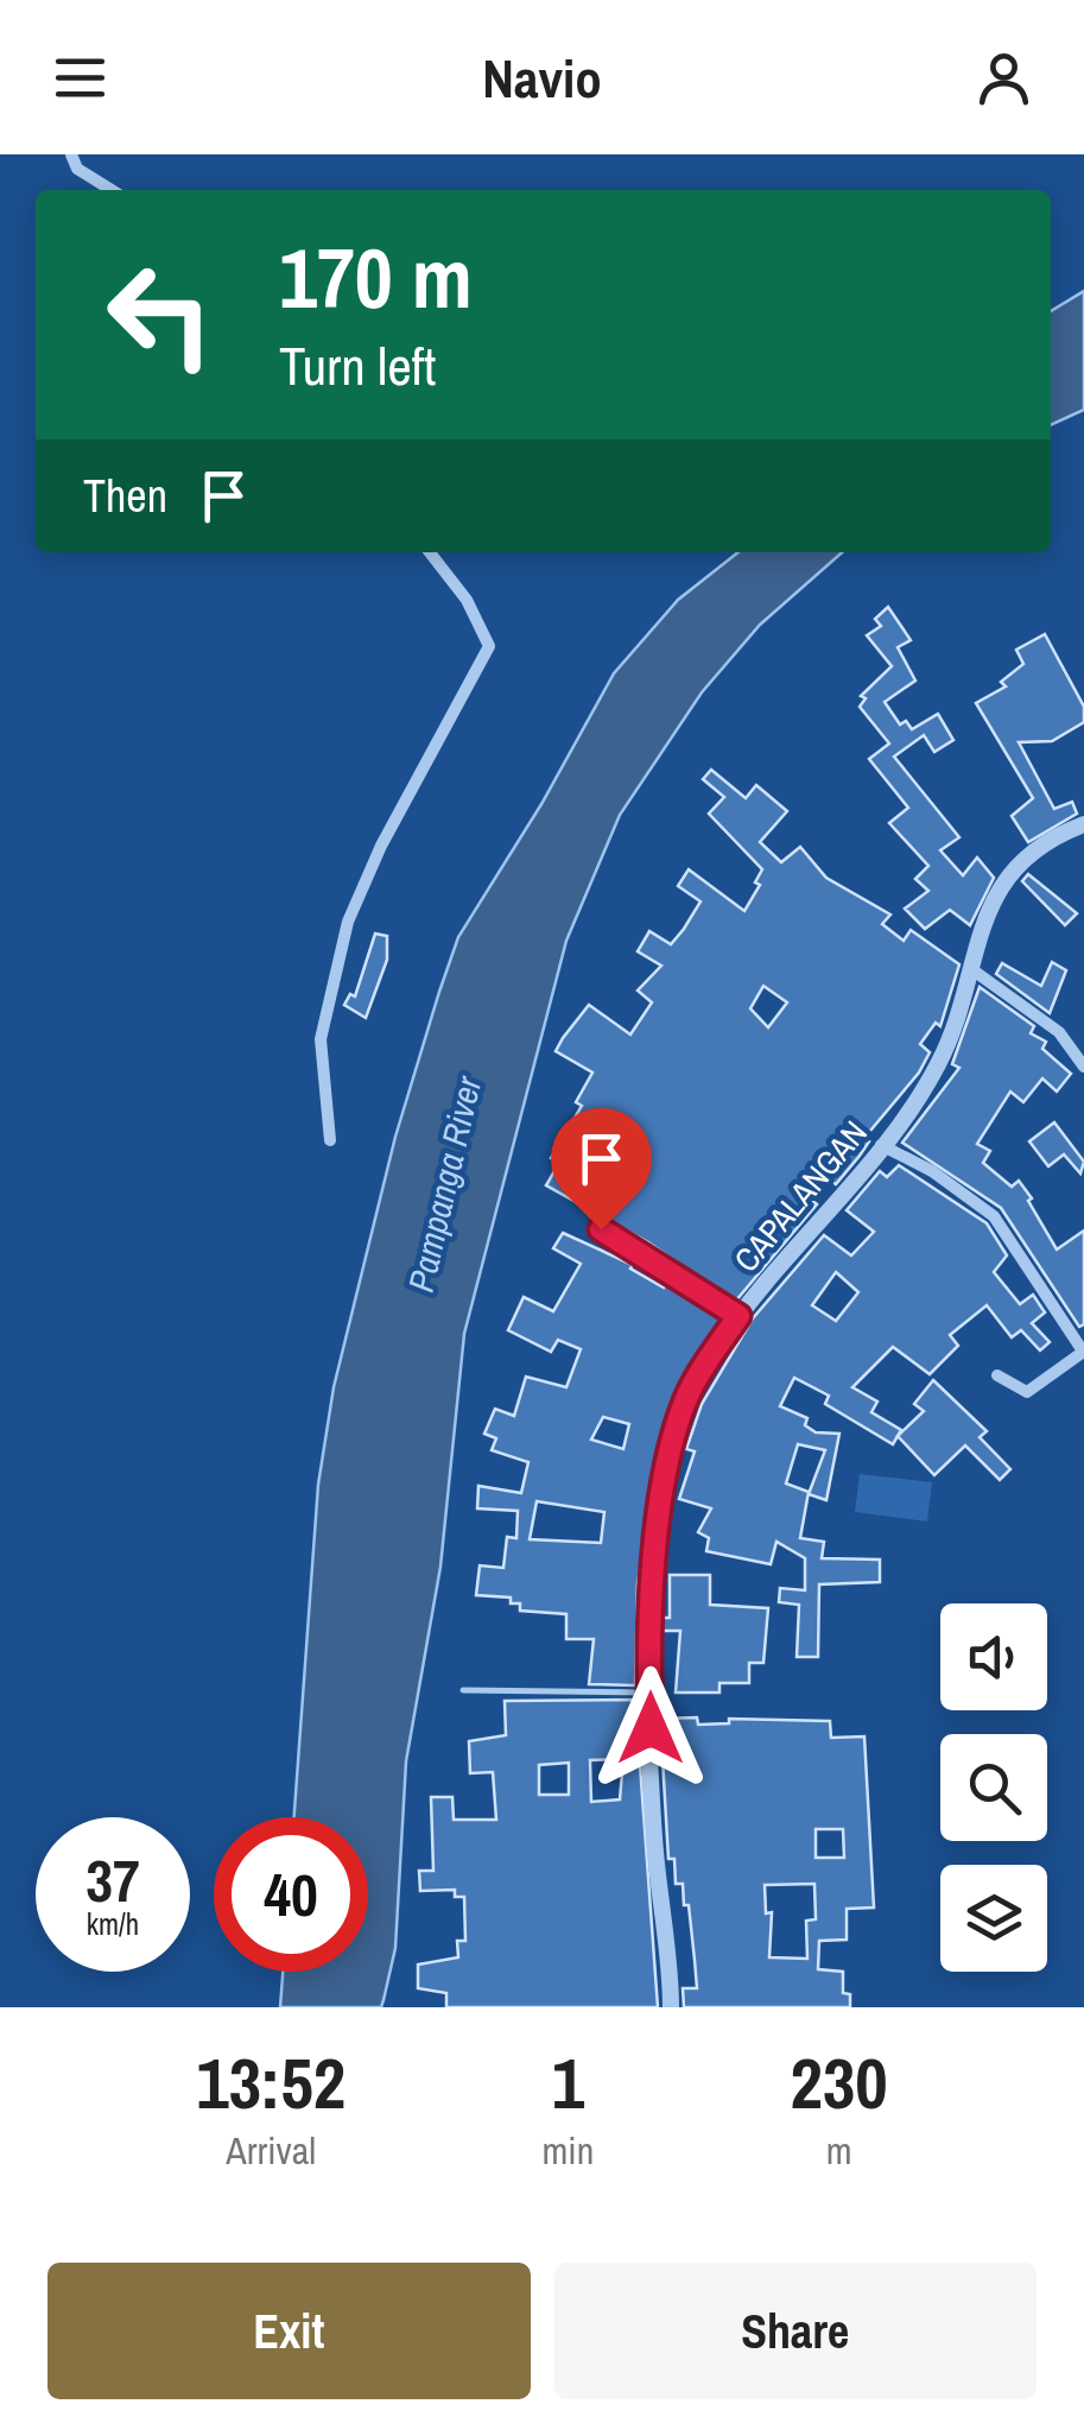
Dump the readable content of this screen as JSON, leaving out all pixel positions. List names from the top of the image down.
{
  "streets": {
    "street": ["CAPALANGAN"]
  },
  "water": ["Pampanga River"],
  "page": {
    "header": "Navio",
    "turn": ["170 m", "Turn left"],
    "then": "Then",
    "speed": "37 km/h",
    "limit": "40",
    "eta": [
      "13:52",
      "Arrival",
      "1",
      "min",
      "230",
      "m"
    ],
    "buttons": ["Exit", "Share"]
  }
}
